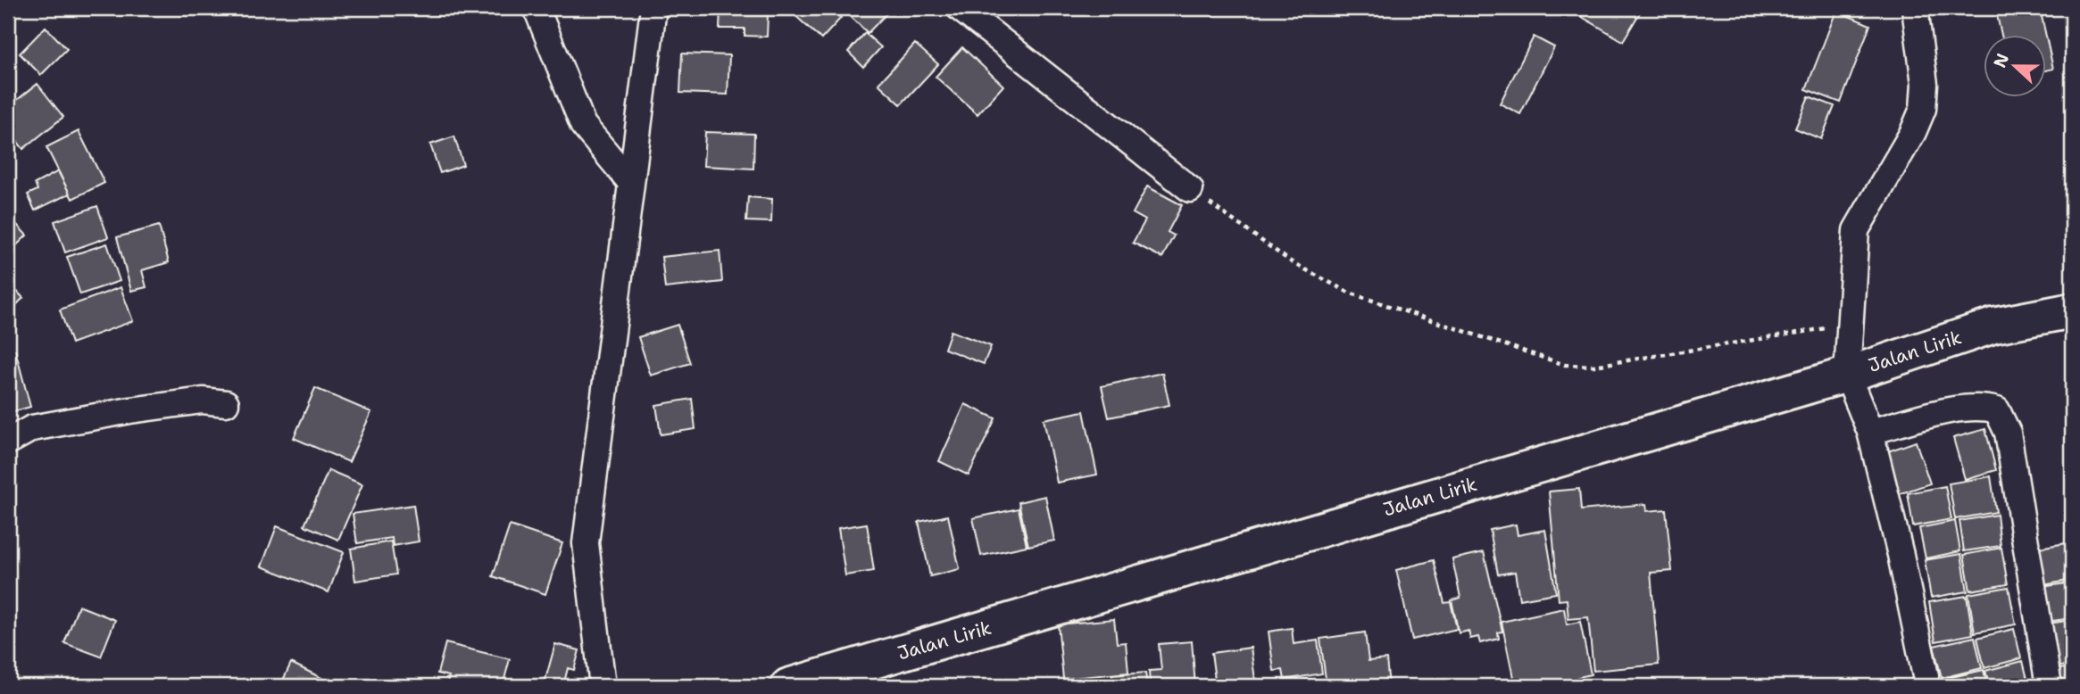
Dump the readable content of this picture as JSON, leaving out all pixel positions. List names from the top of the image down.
{
  "streets": {
    "main road": ["Jalan Lirik"]
  },
  "north": "left"
}
